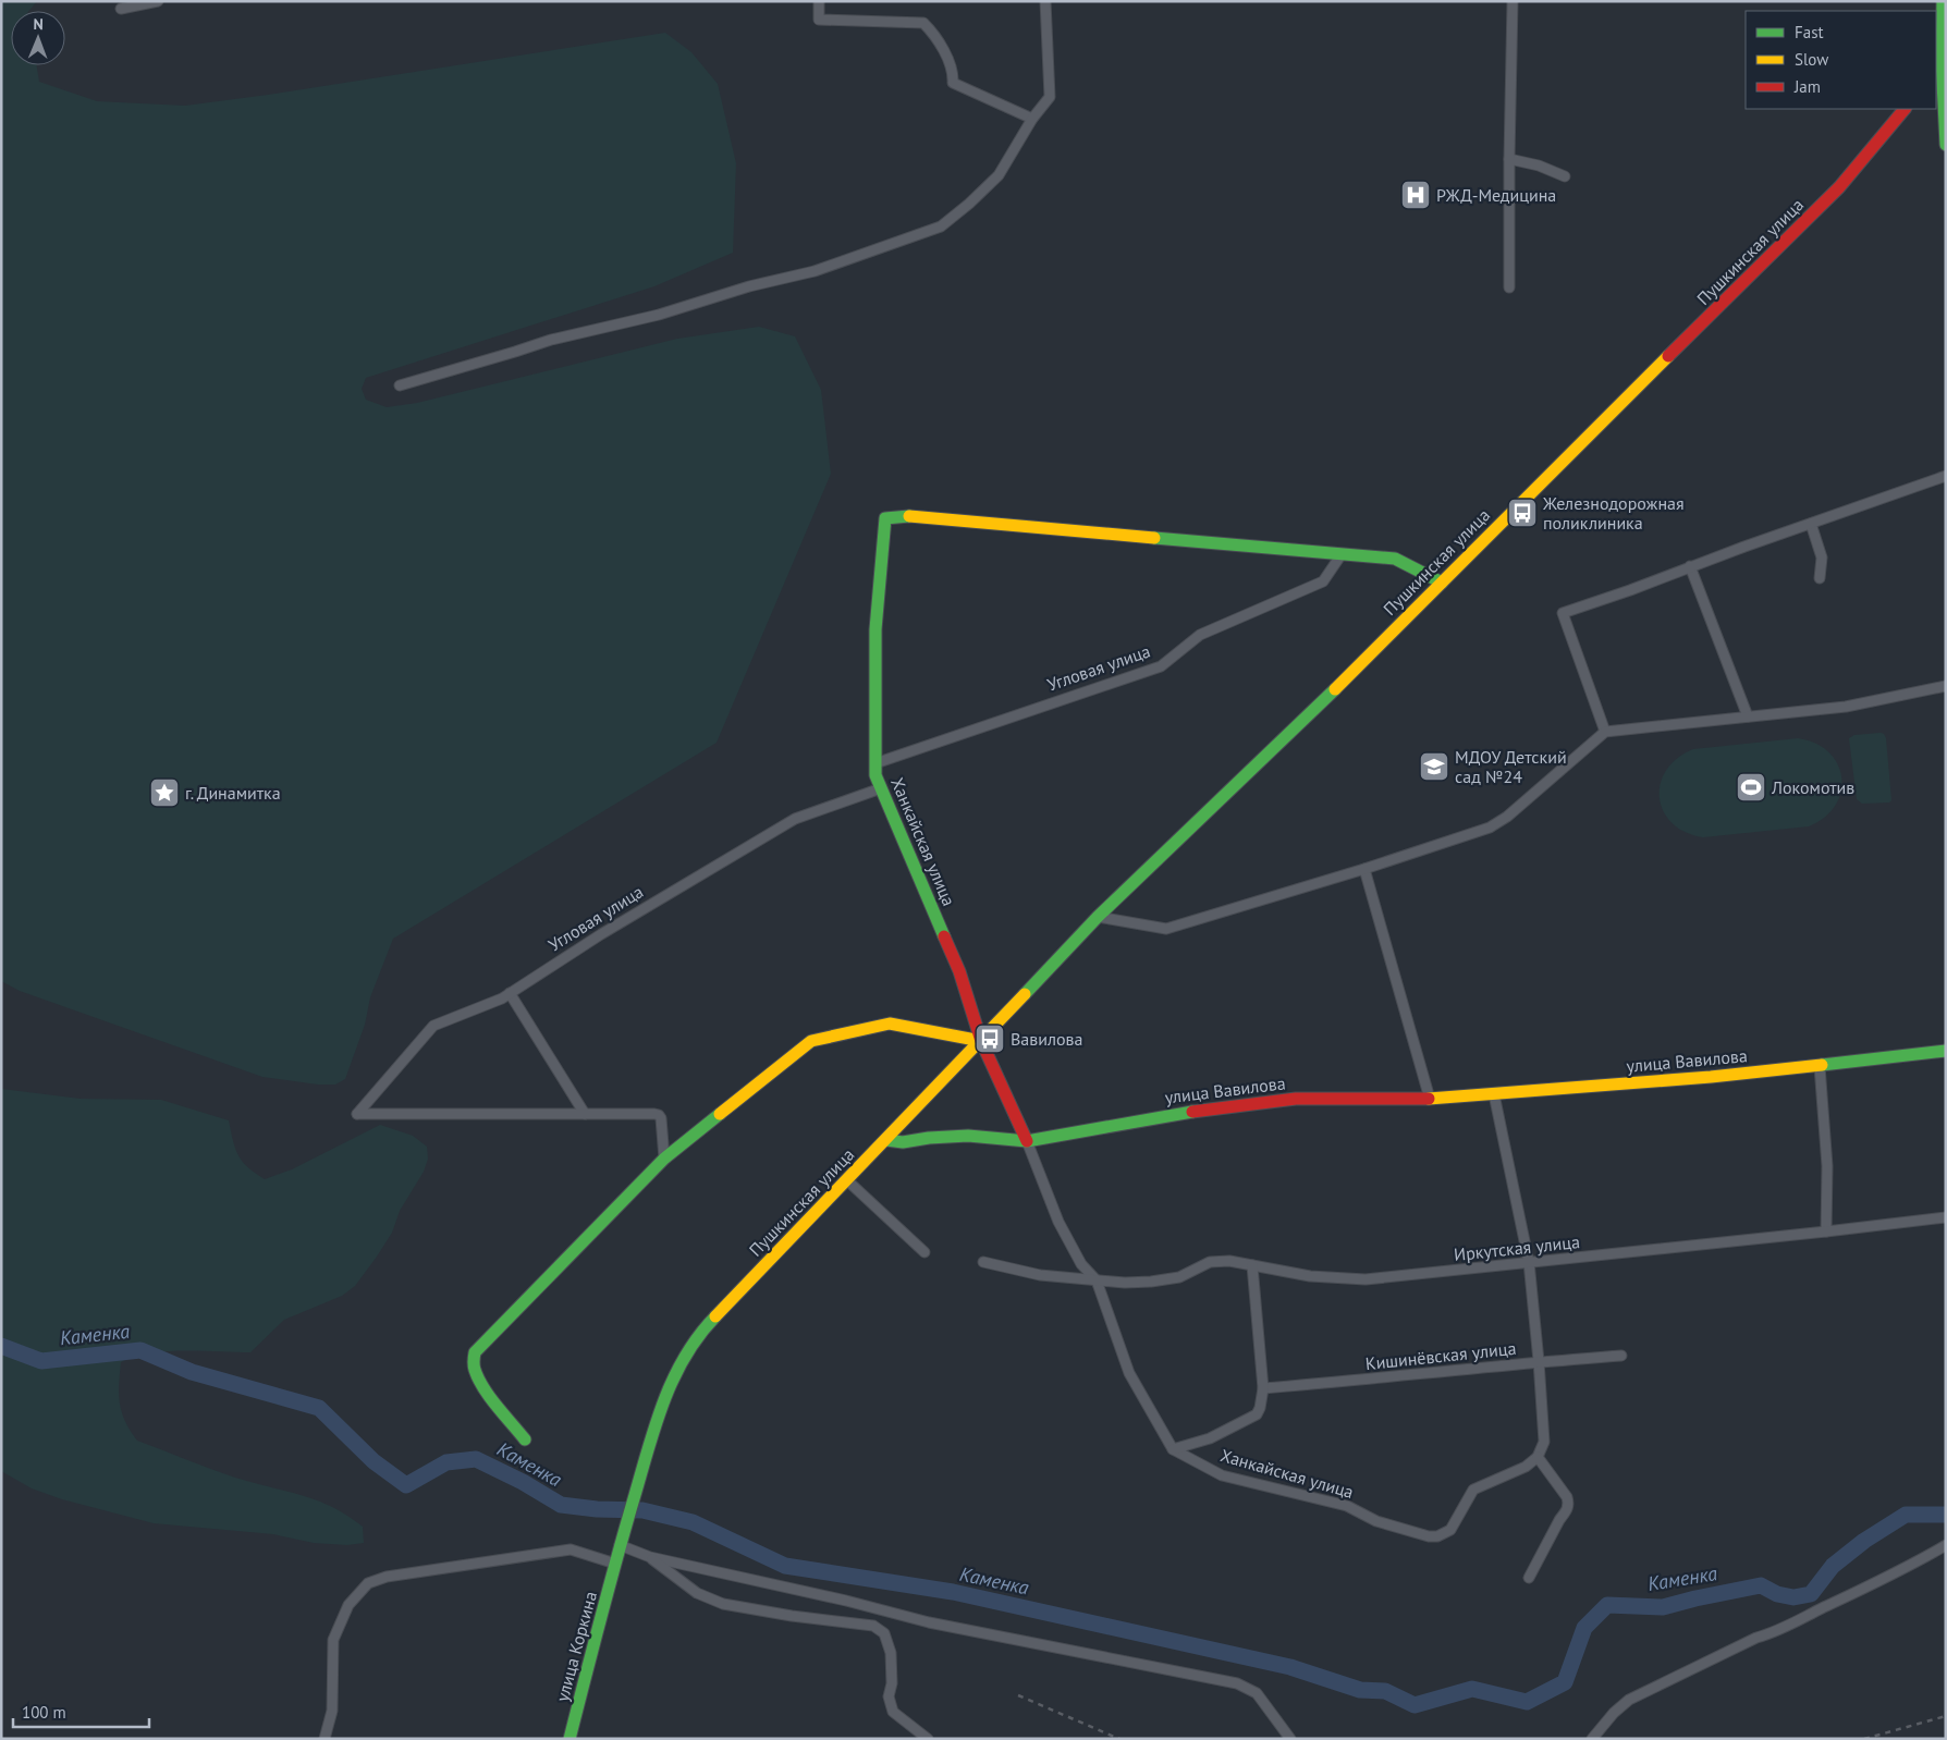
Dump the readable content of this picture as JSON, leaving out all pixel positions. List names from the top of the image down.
{
  "streets": {
    "street": [
      "Пушкинская улица",
      "Угловая улица",
      "Ханкайская улица",
      "улица Вавилова",
      "Иркутская улица",
      "Кишинёвская улица",
      "улица Коркина"
    ]
  },
  "crossings": [
    ["Пушкинская улица", "Ханкайская улица"],
    ["Пушкинская улица", "улица Вавилова"],
    ["Пушкинская улица", "улица Коркина"],
    ["Угловая улица", "Ханкайская улица"],
    ["Ханкайская улица", "улица Вавилова"]
  ],
  "water": ["Каменка"],
  "places": {
    "hospital": ["РЖД-Медицина"],
    "bus stop": ["Железнодорожная поликлиника", "Вавилова"],
    "school or university": ["МДОУ Детский сад №24"],
    "sports": ["Локомотив"],
    "place": ["г. Динамитка"]
  },
  "legend": ["Fast", "Slow", "Jam"],
  "scale_bar": "100 m",
  "north": "top"
}
